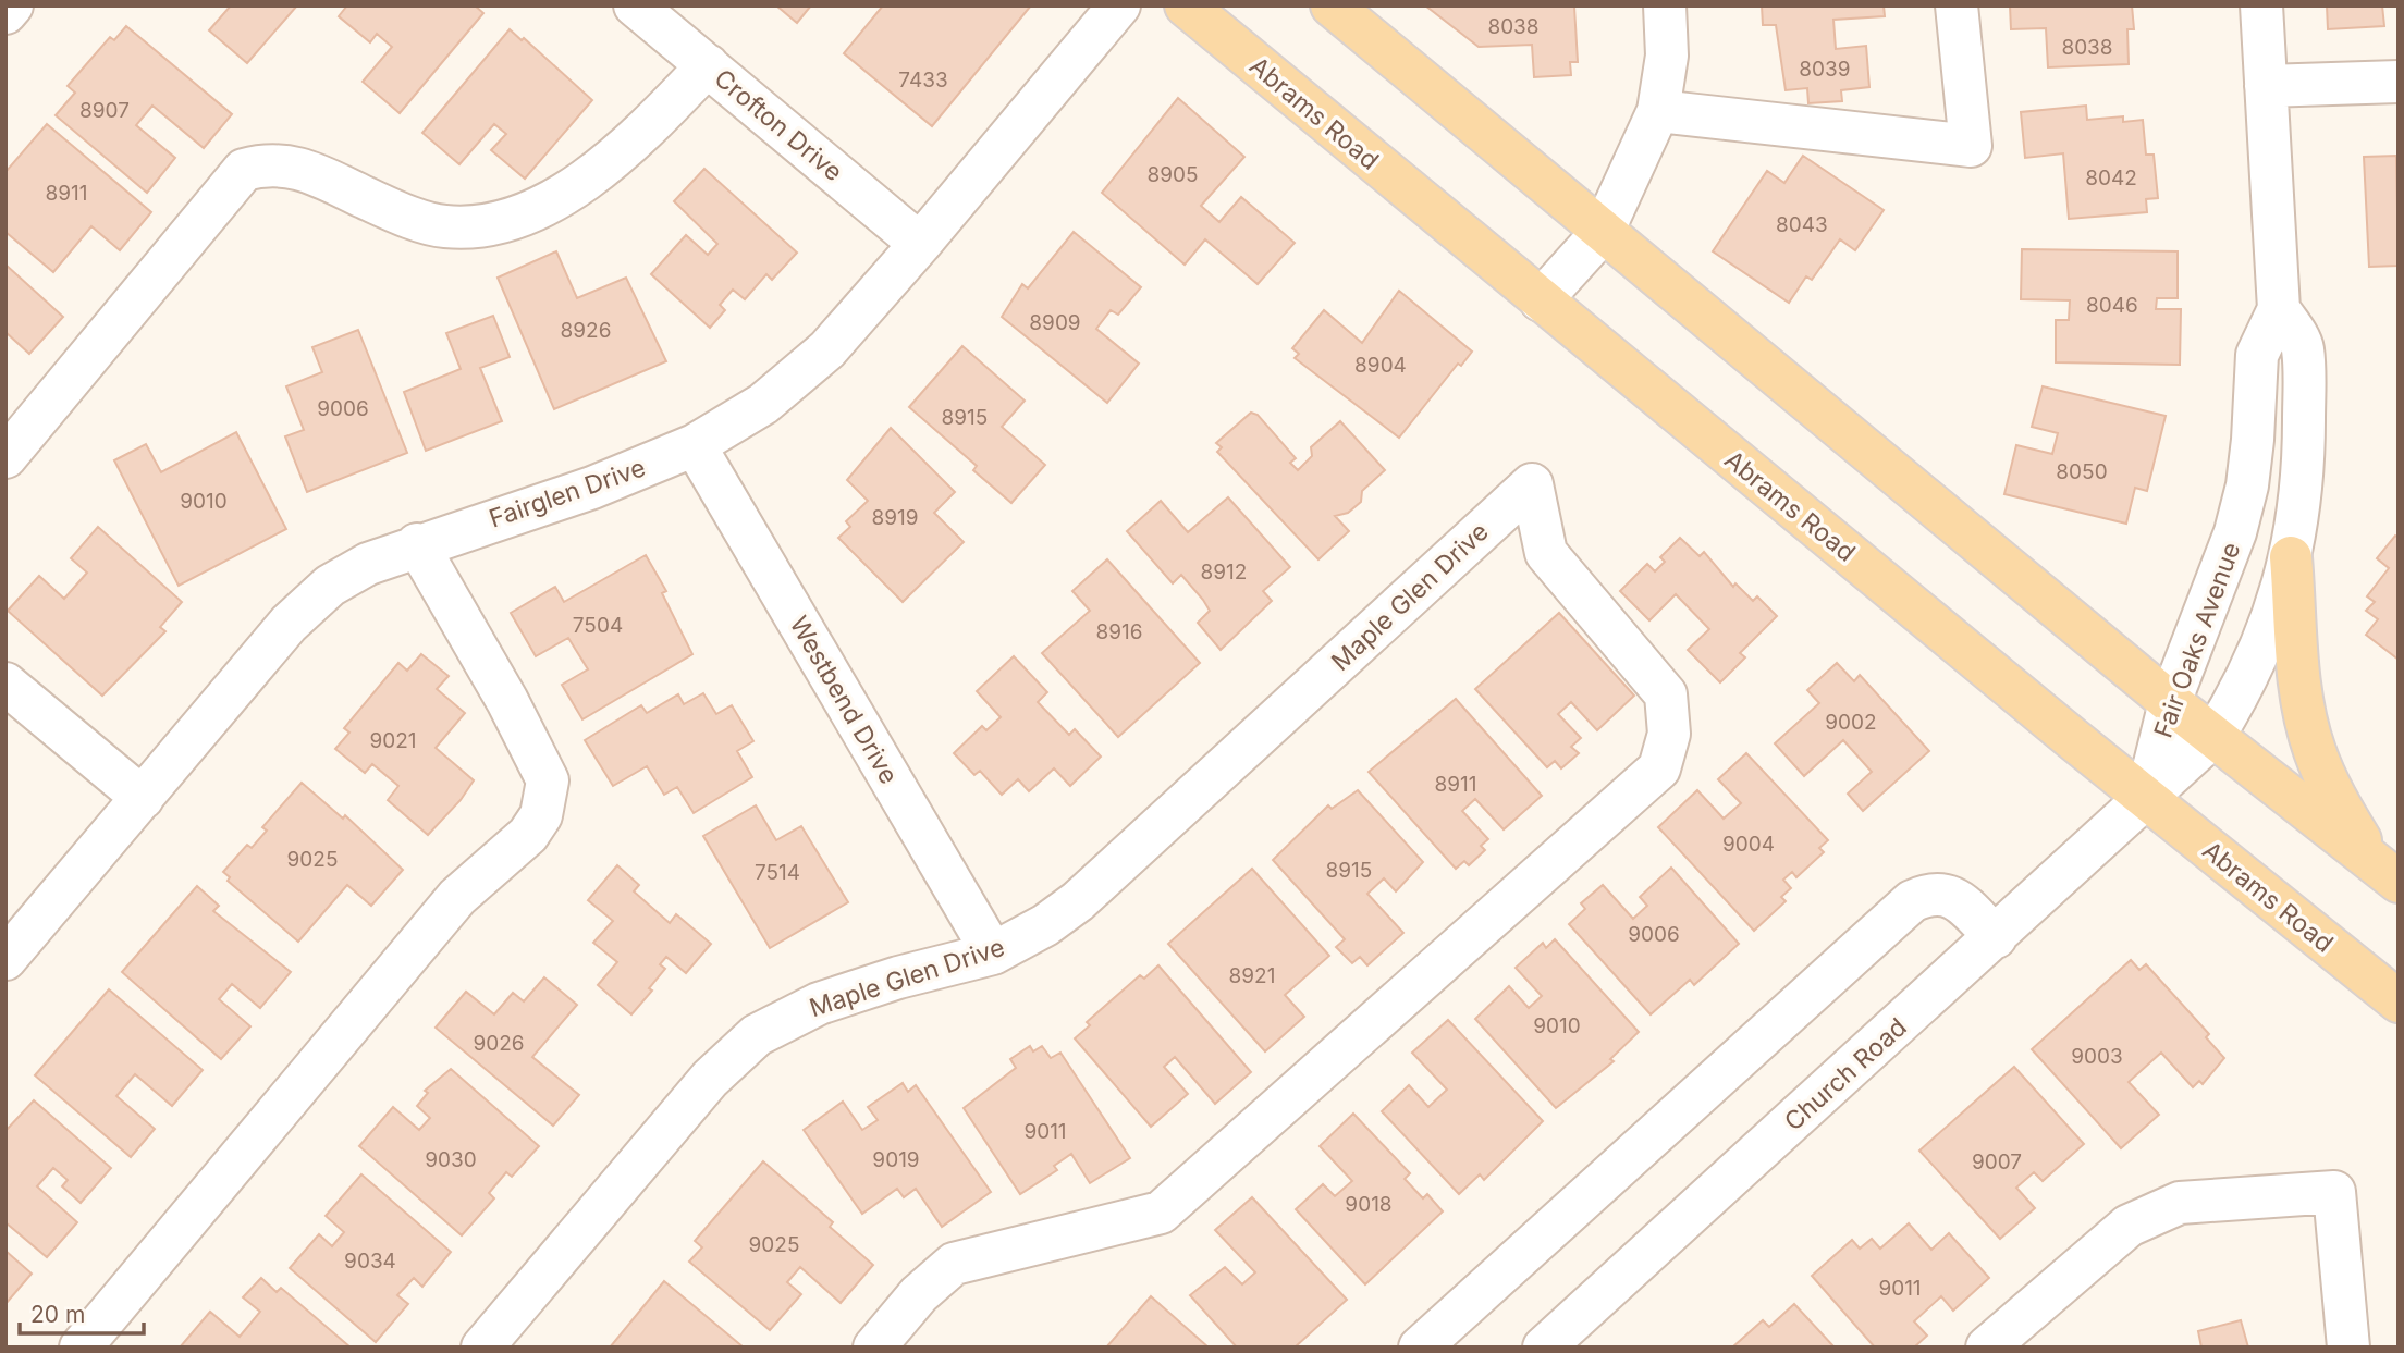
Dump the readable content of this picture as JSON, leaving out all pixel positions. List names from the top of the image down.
{
  "streets": {
    "main road": ["Abrams Road"],
    "street": [
      "Crofton Drive",
      "Fairglen Drive",
      "Maple Glen Drive",
      "Fair Oaks Avenue",
      "Westbend Drive",
      "Church Road"
    ]
  },
  "crossings": [
    ["Abrams Road", "Fair Oaks Avenue"],
    ["Abrams Road", "Church Road"],
    ["Crofton Drive", "Fairglen Drive"],
    ["Fairglen Drive", "Westbend Drive"],
    ["Maple Glen Drive", "Westbend Drive"],
    ["Fair Oaks Avenue", "Church Road"]
  ],
  "house_numbers": [
    "8038",
    "8038",
    "8039",
    "7433",
    "8907",
    "8905",
    "8042",
    "8911",
    "8043",
    "8046",
    "8909",
    "8926",
    "8904",
    "9006",
    "8915",
    "8050",
    "9010",
    "8919",
    "8912",
    "7504",
    "8916",
    "9002",
    "9021",
    "8911",
    "9004",
    "9025",
    "8915",
    "7514",
    "9006",
    "8921",
    "9010",
    "9026",
    "9003",
    "9011",
    "9030",
    "9019",
    "9007",
    "9018",
    "9025",
    "9034",
    "9011"
  ],
  "scale_bar": "20 m"
}
